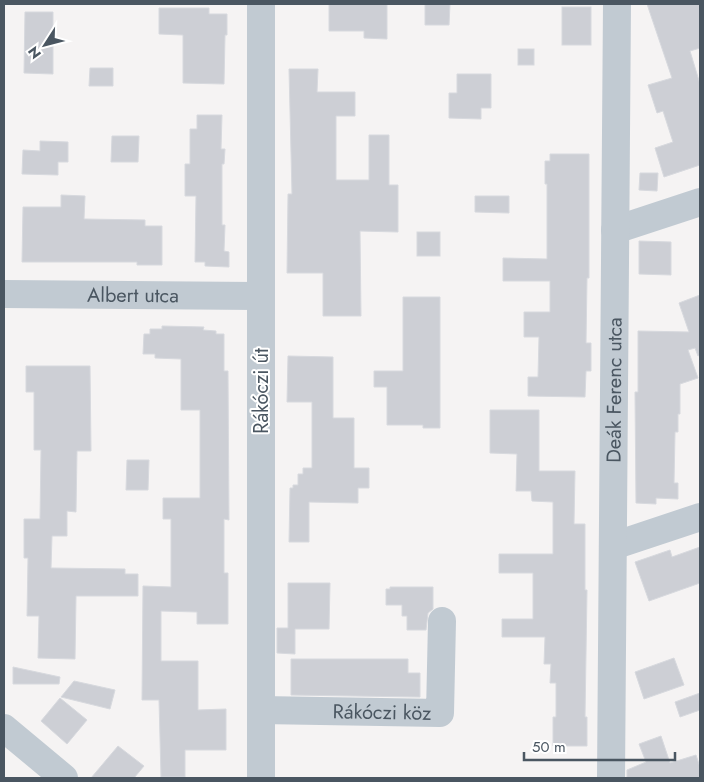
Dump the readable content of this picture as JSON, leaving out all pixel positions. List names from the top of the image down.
{
  "streets": {
    "street": [
      "Albert utca",
      "Rákóczi út",
      "Deák Ferenc utca",
      "Rákóczi köz"
    ]
  },
  "crossings": [
    ["Albert utca", "Rákóczi út"],
    ["Rákóczi út", "Rákóczi köz"]
  ],
  "scale_bar": "50 m",
  "north": "bottom left"
}
